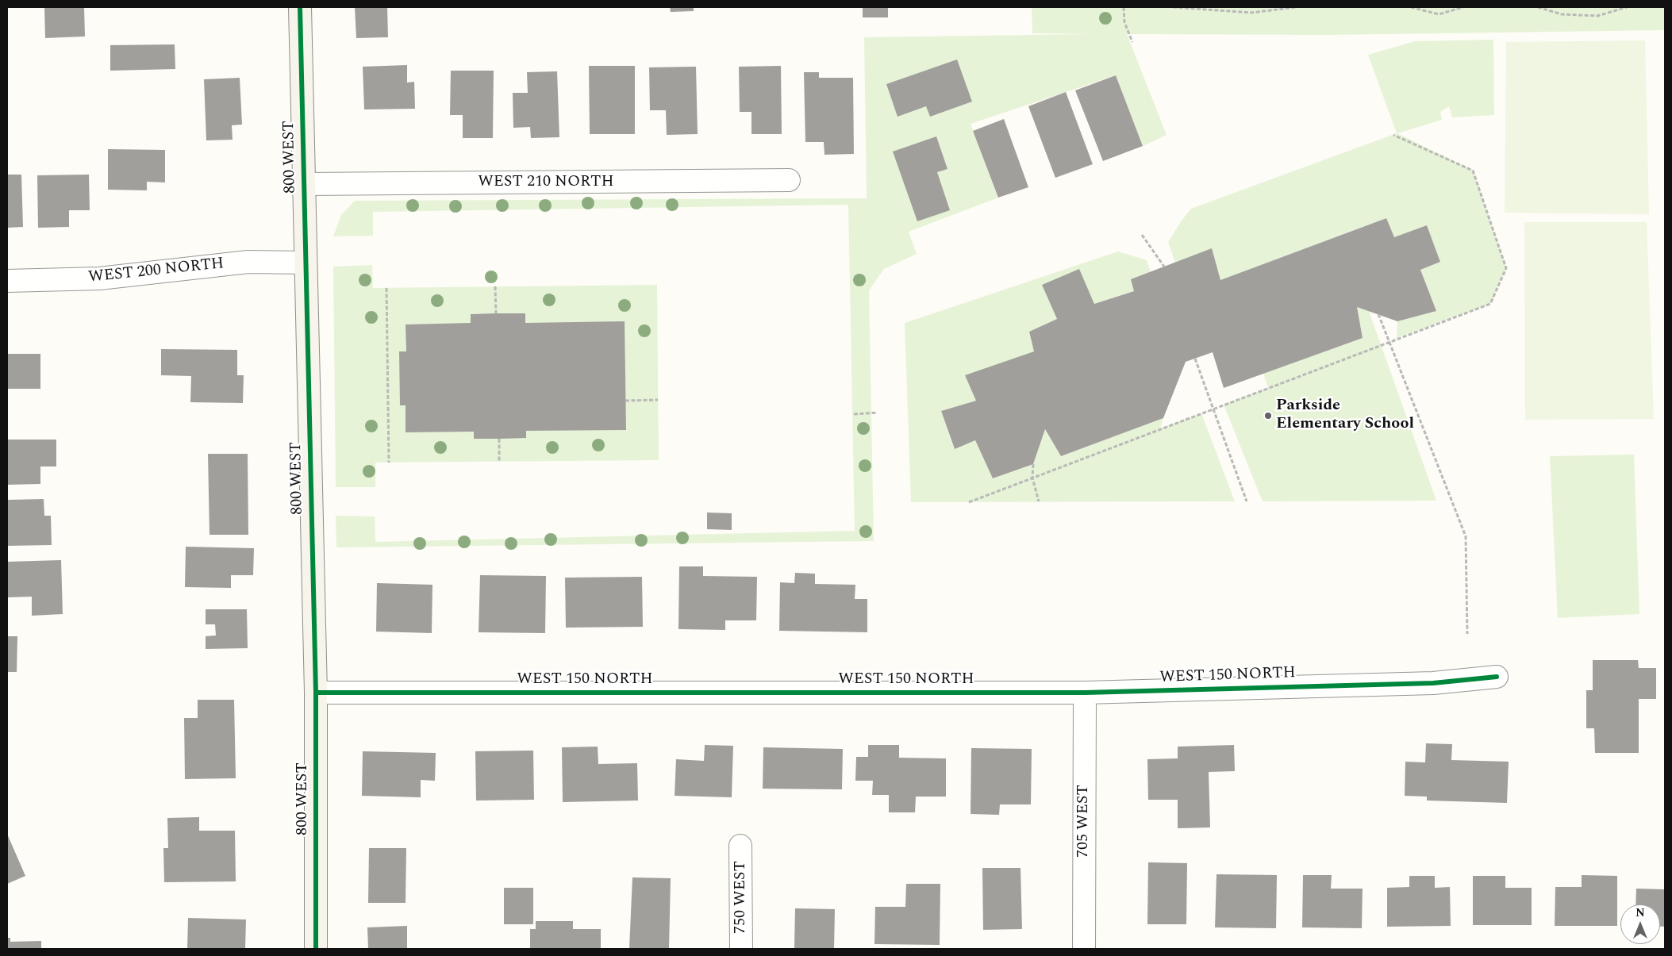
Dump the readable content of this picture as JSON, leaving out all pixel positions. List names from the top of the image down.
{
  "streets": {
    "street": [
      "800 WEST",
      "WEST 210 NORTH",
      "WEST 200 NORTH",
      "WEST 150 NORTH",
      "705 WEST",
      "750 WEST"
    ]
  },
  "crossings": [
    ["800 WEST", "WEST 210 NORTH"],
    ["800 WEST", "WEST 200 NORTH"],
    ["800 WEST", "WEST 150 NORTH"],
    ["WEST 150 NORTH", "705 WEST"]
  ],
  "places": ["Parkside Elementary School"],
  "north": "top"
}
